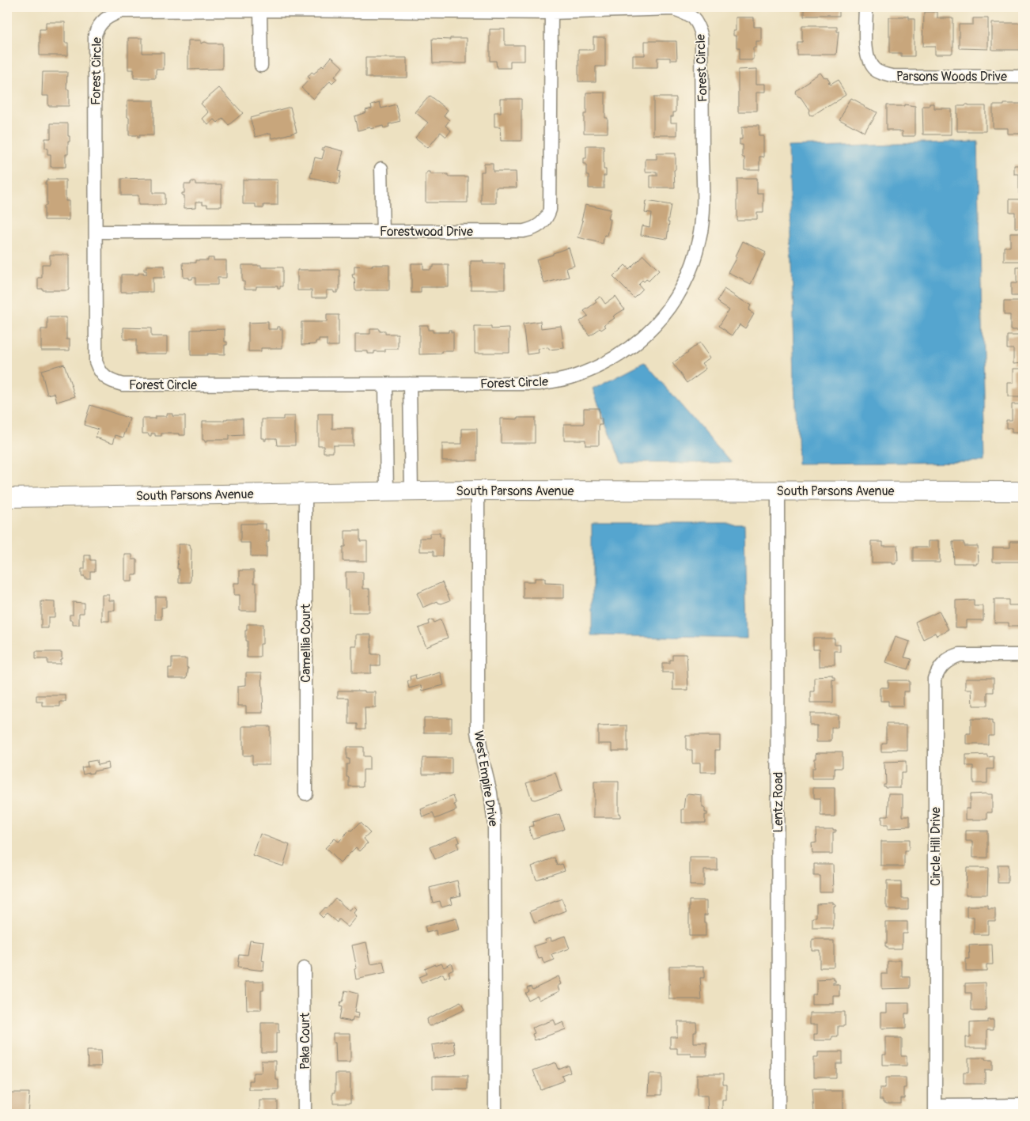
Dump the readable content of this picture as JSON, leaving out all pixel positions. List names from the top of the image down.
{
  "streets": {
    "main road": ["South Parsons Avenue"],
    "street": [
      "Forest Circle",
      "Parsons Woods Drive",
      "Forestwood Drive",
      "Camellia Court",
      "West Empire Drive",
      "Lentz Road",
      "Circle Hill Drive",
      "Paka Court"
    ]
  },
  "crossings": [
    ["Forest Circle", "Forestwood Drive"],
    ["South Parsons Avenue", "Camellia Court"],
    ["South Parsons Avenue", "West Empire Drive"],
    ["South Parsons Avenue", "Lentz Road"]
  ]
}
